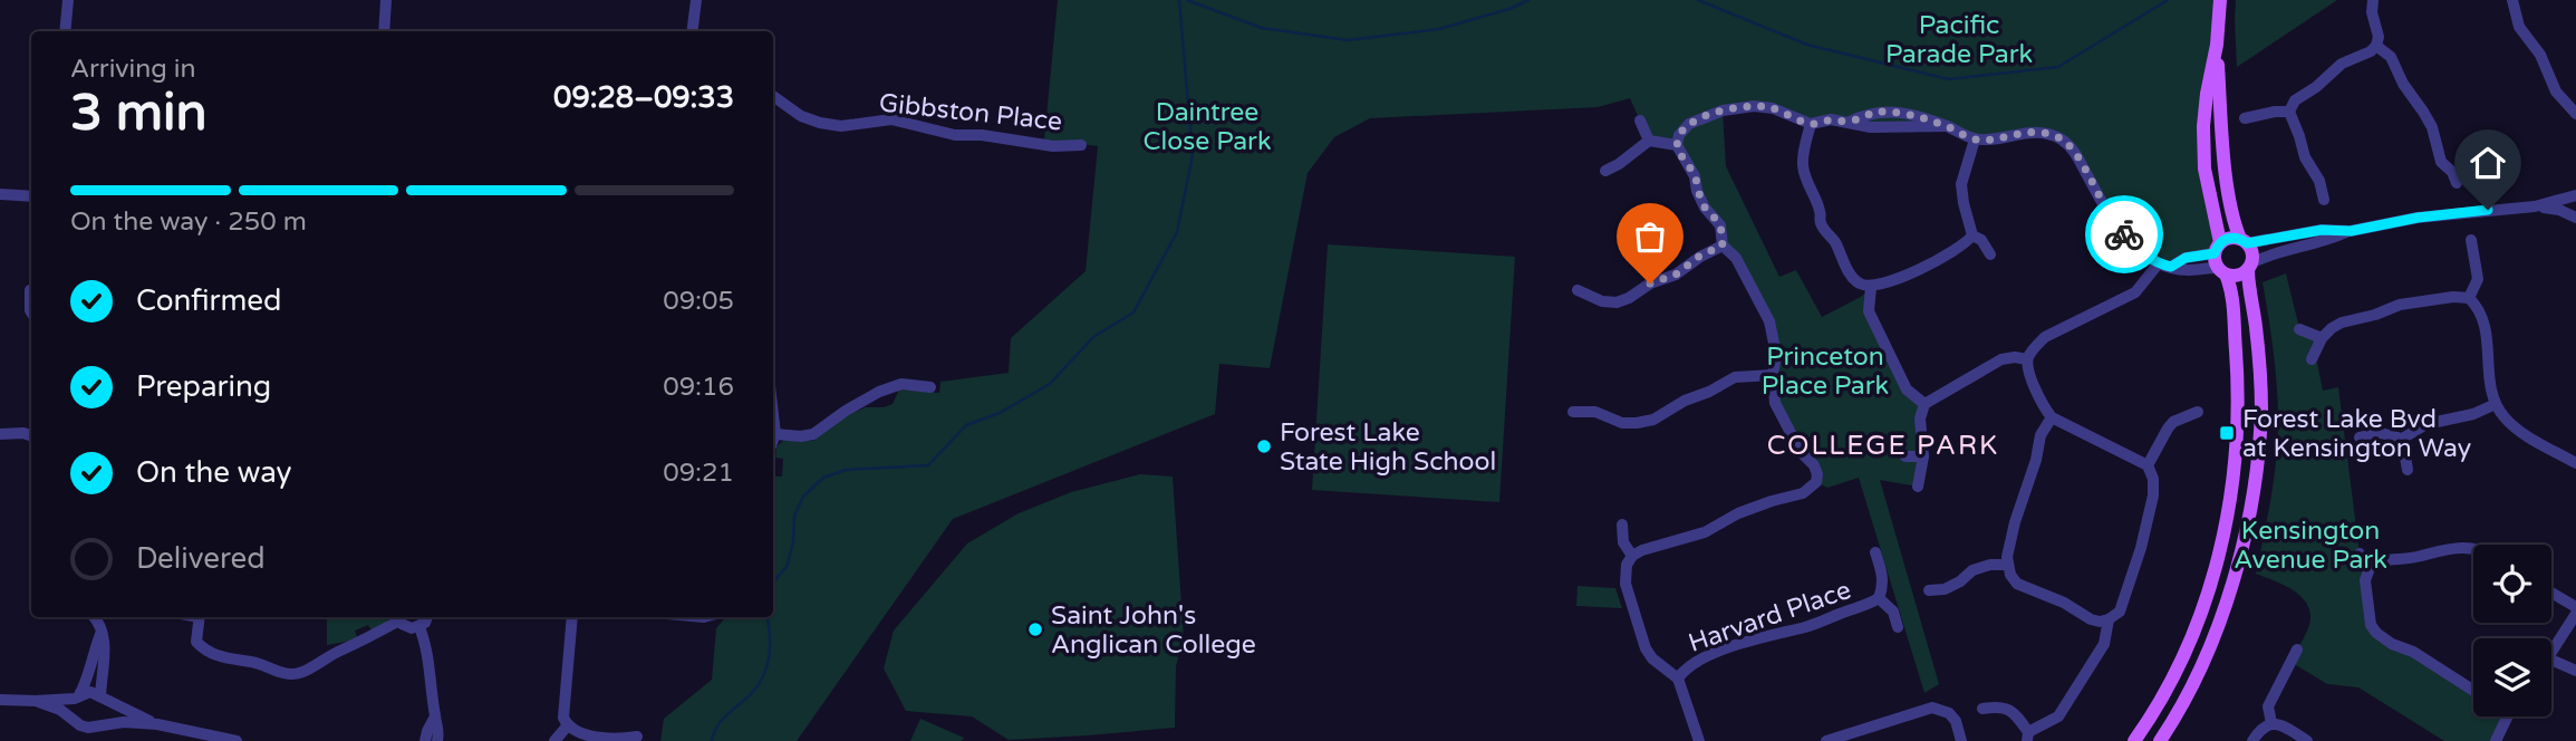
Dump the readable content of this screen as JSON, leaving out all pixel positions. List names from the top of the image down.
{
  "streets": {
    "street": ["Gibbston Place", "Harvard Place"]
  },
  "districts": ["COLLEGE PARK"],
  "parks": [
    "Pacific Parade Park",
    "Daintree Close Park",
    "Princeton Place Park",
    "Kensington Avenue Park"
  ],
  "places": {
    "transit": ["Forest Lake Bvd at Kensington Way"],
    "other": ["Forest Lake State High School", "Saint John's Anglican College"]
  },
  "page": {
    "heading": ["3 min", "Arriving in", "09:28–09:33"],
    "bar": "On the way · 250 m",
    "list": [
      ["Confirmed", "09:05"],
      ["Preparing", "09:16"],
      ["On the way", "09:21"],
      "Delivered"
    ]
  }
}
